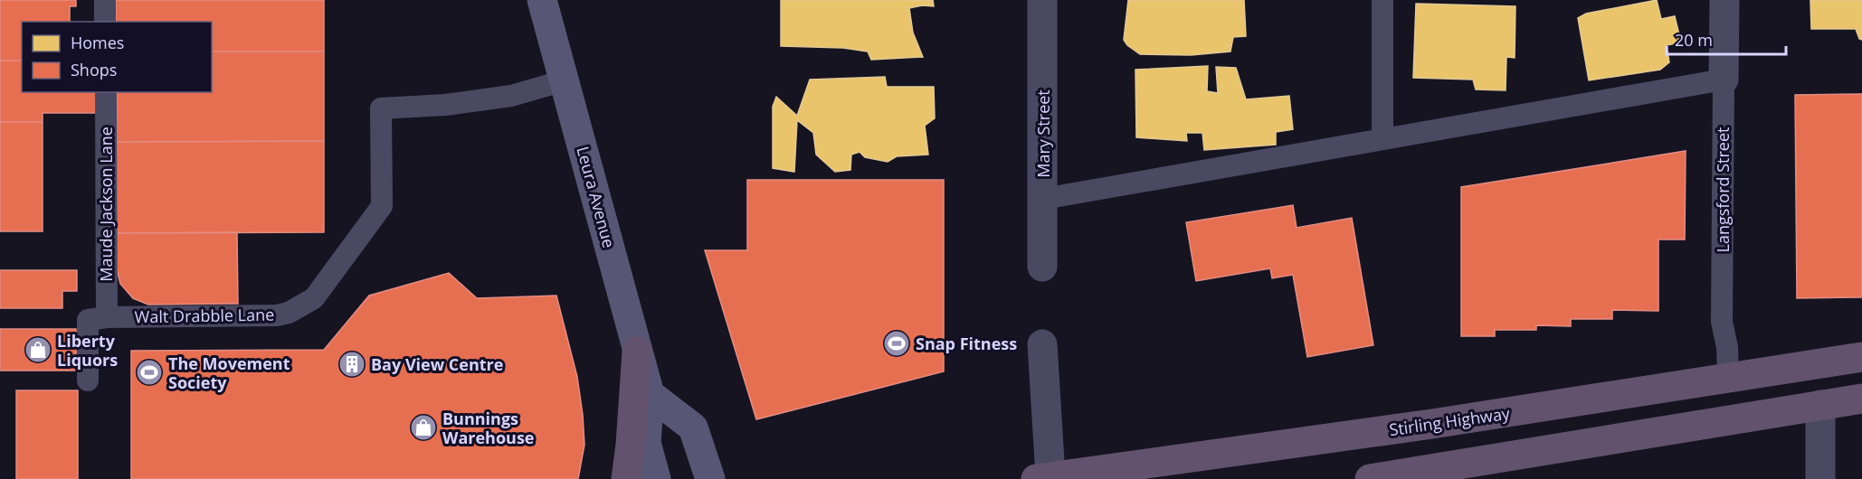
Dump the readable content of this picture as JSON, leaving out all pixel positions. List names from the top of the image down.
{
  "streets": {
    "highway": ["Stirling Highway"],
    "main road": ["Leura Avenue"],
    "street": ["Mary Street", "Langsford Street"],
    "lane": ["Maude Jackson Lane", "Walt Drabble Lane"]
  },
  "crossings": [
    ["Langsford Street", "Stirling Highway"],
    ["Leura Avenue", "Walt Drabble Lane"],
    ["Maude Jackson Lane", "Walt Drabble Lane"]
  ],
  "places": {
    "sports": ["Snap Fitness", "The Movement Society"],
    "shop": ["Liberty Liquors", "Bunnings Warehouse"],
    "building": ["Bay View Centre"]
  },
  "legend": ["Homes", "Shops"],
  "scale_bar": "20 m"
}
